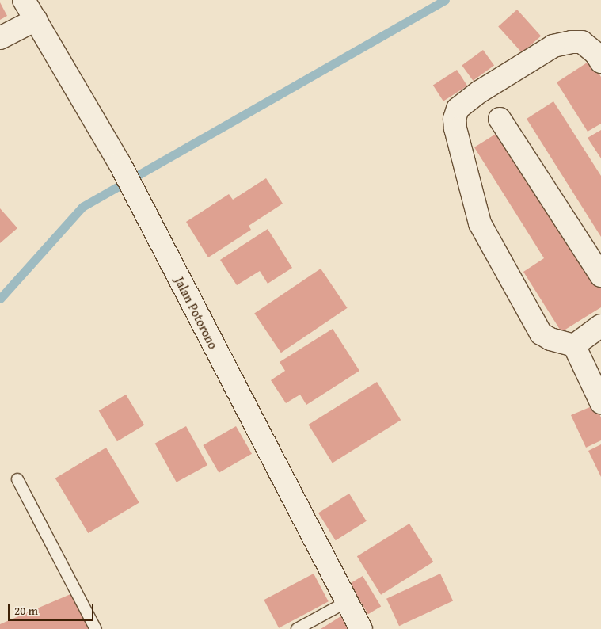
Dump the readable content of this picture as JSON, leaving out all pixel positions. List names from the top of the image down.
{
  "streets": {
    "street": ["Jalan Potorono"]
  },
  "scale_bar": "20 m"
}
